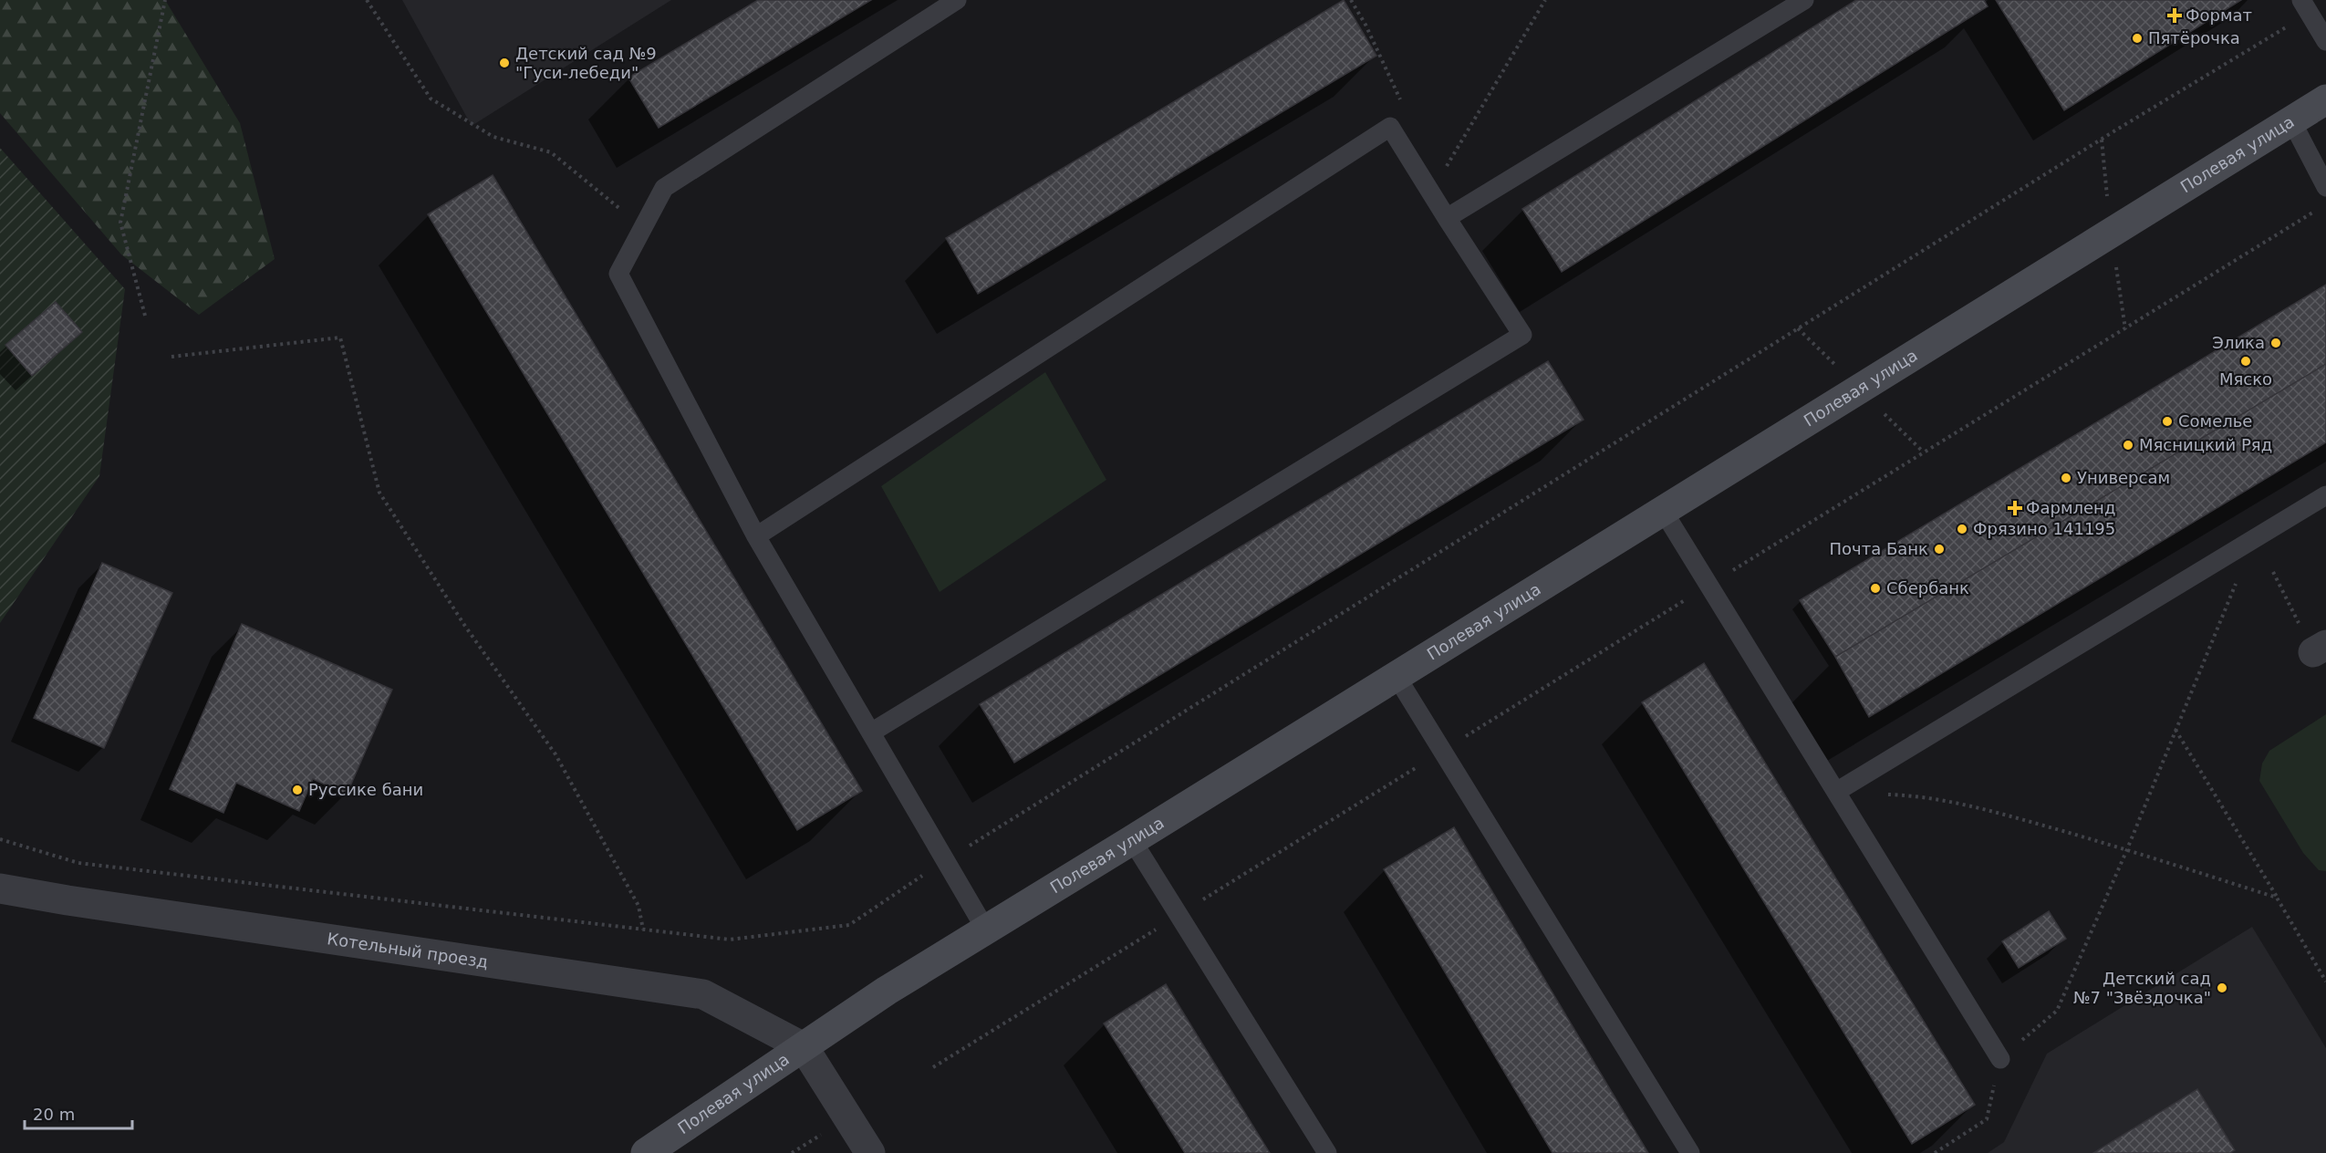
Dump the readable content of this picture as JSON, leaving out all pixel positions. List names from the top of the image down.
{
  "streets": {
    "street": ["Полевая улица", "Котельный проезд"]
  },
  "crossings": [
    ["Полевая улица", "Котельный проезд"]
  ],
  "places": {
    "health": ["Формат", "Фармленд"],
    "other": [
      "Пятёрочка",
      "Детский сад №9 \"Гуси-лебеди\"",
      "Элика",
      "Мяско",
      "Сомелье",
      "Мясницкий Ряд",
      "Универсам",
      "Фрязино 141195",
      "Почта Банк",
      "Сбербанк",
      "Руссике бани",
      "Детский сад №7 \"Звёздочка\""
    ]
  },
  "scale_bar": "20 m"
}
